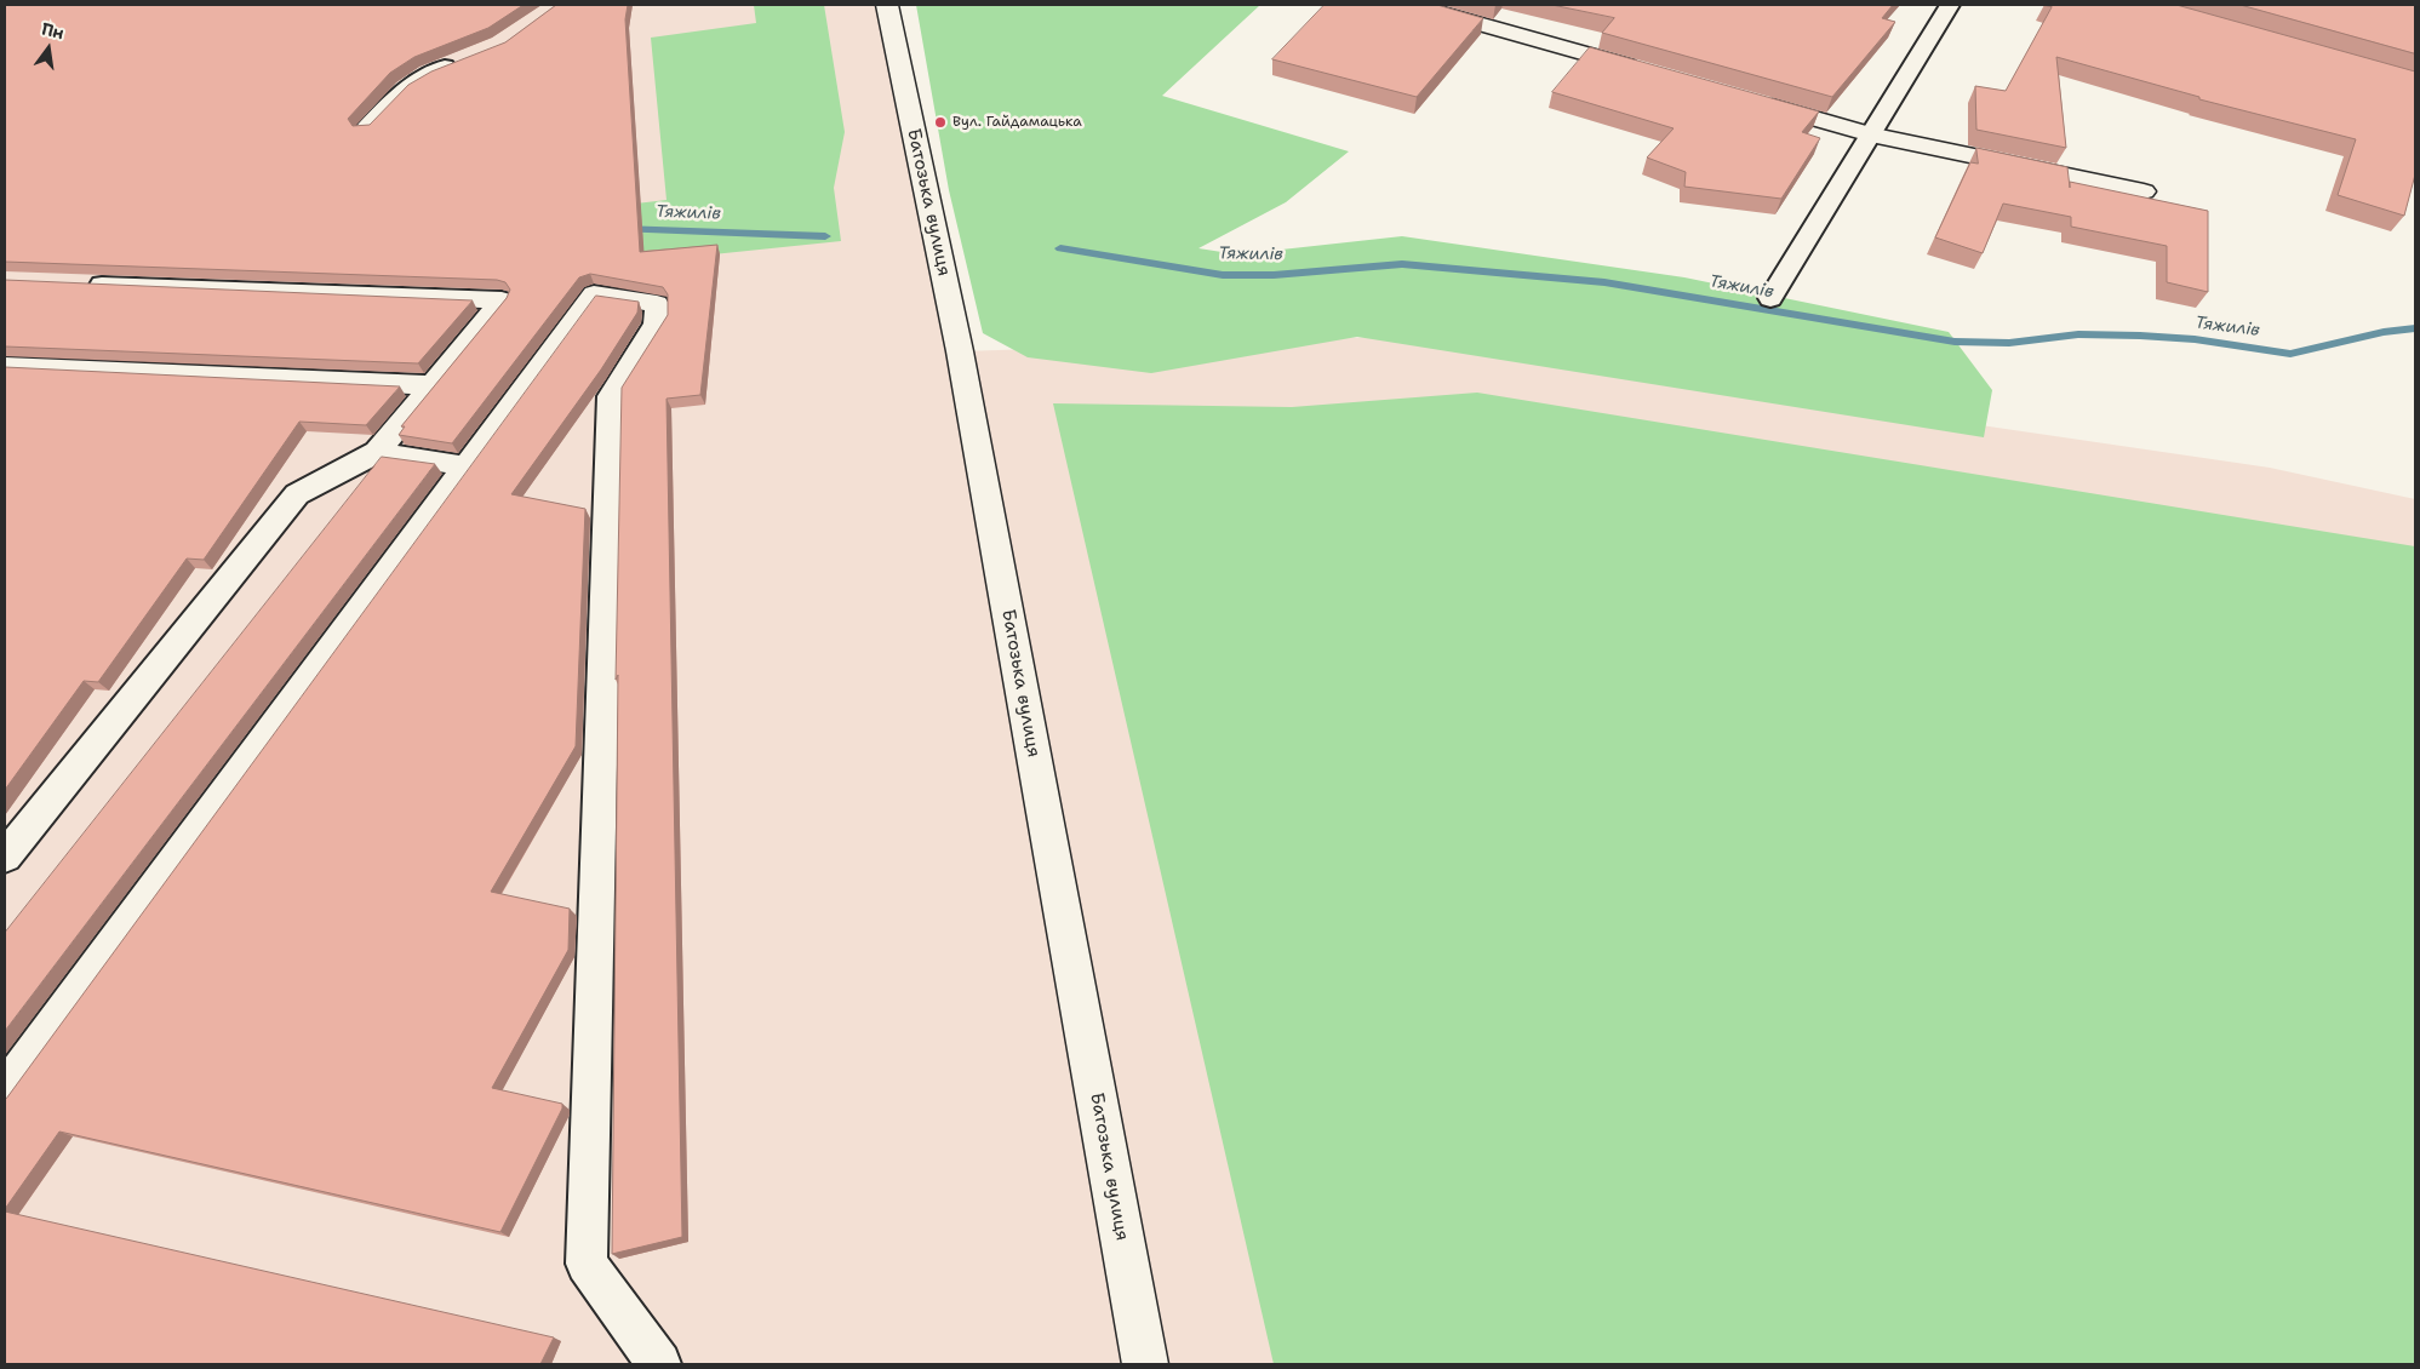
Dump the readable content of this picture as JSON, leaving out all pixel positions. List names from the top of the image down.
{
  "streets": {
    "street": ["Батозька вулиця"]
  },
  "water": ["Тяжилів"],
  "places": ["Вул. Гайдамацька"],
  "north": "top"
}
